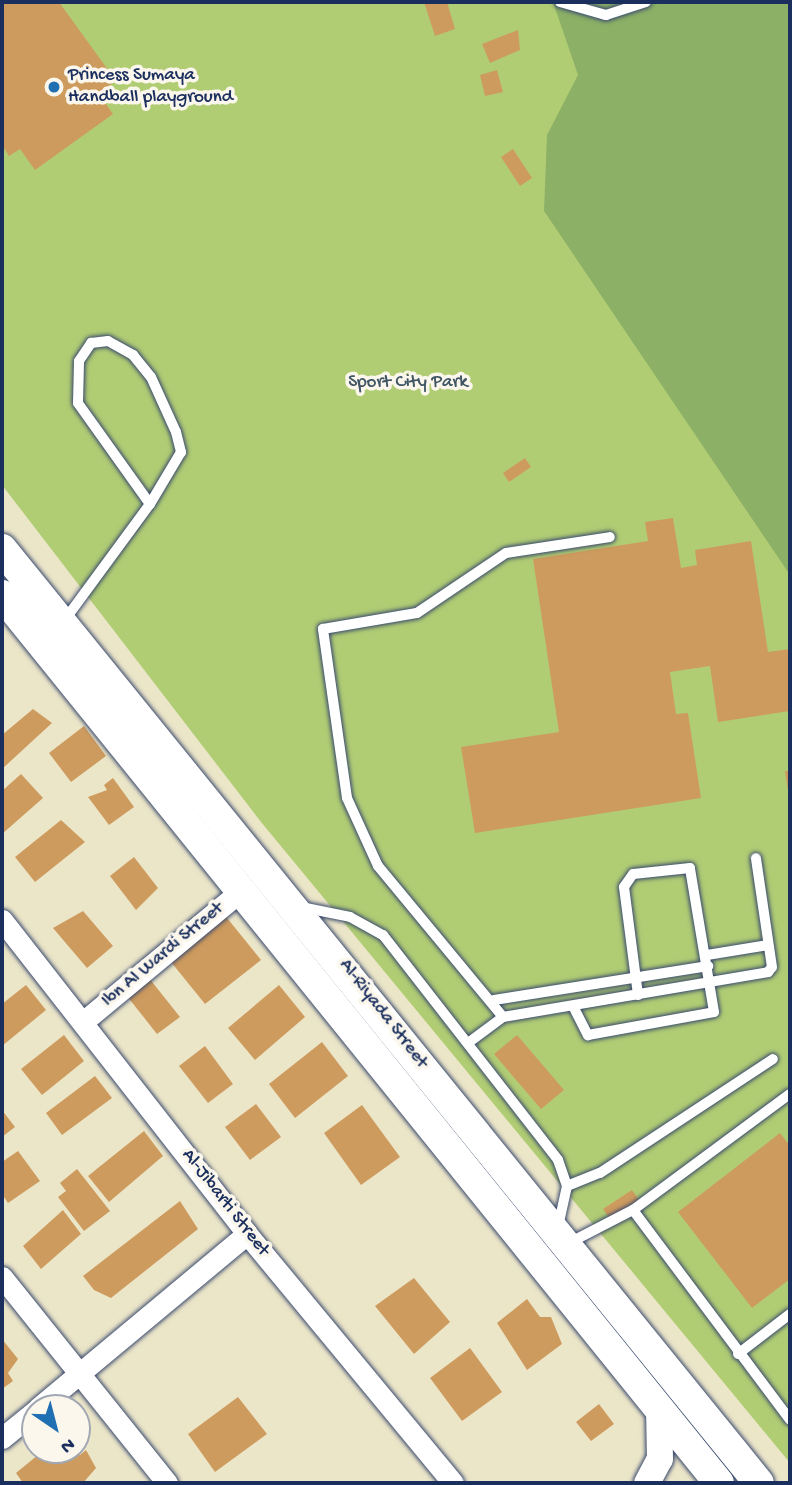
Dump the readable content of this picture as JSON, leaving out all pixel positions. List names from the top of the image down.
{
  "streets": {
    "main road": ["Al-Riyada Street"],
    "street": ["Ibn Al Wardi Street", "Al-Jibarti Street"]
  },
  "crossings": [
    ["Ibn Al Wardi Street", "Al-Riyada Street"],
    ["Ibn Al Wardi Street", "Al-Jibarti Street"]
  ],
  "parks": ["Sport City Park"],
  "places": ["Princess Sumaya Handball playground"],
  "north": "bottom right"
}
